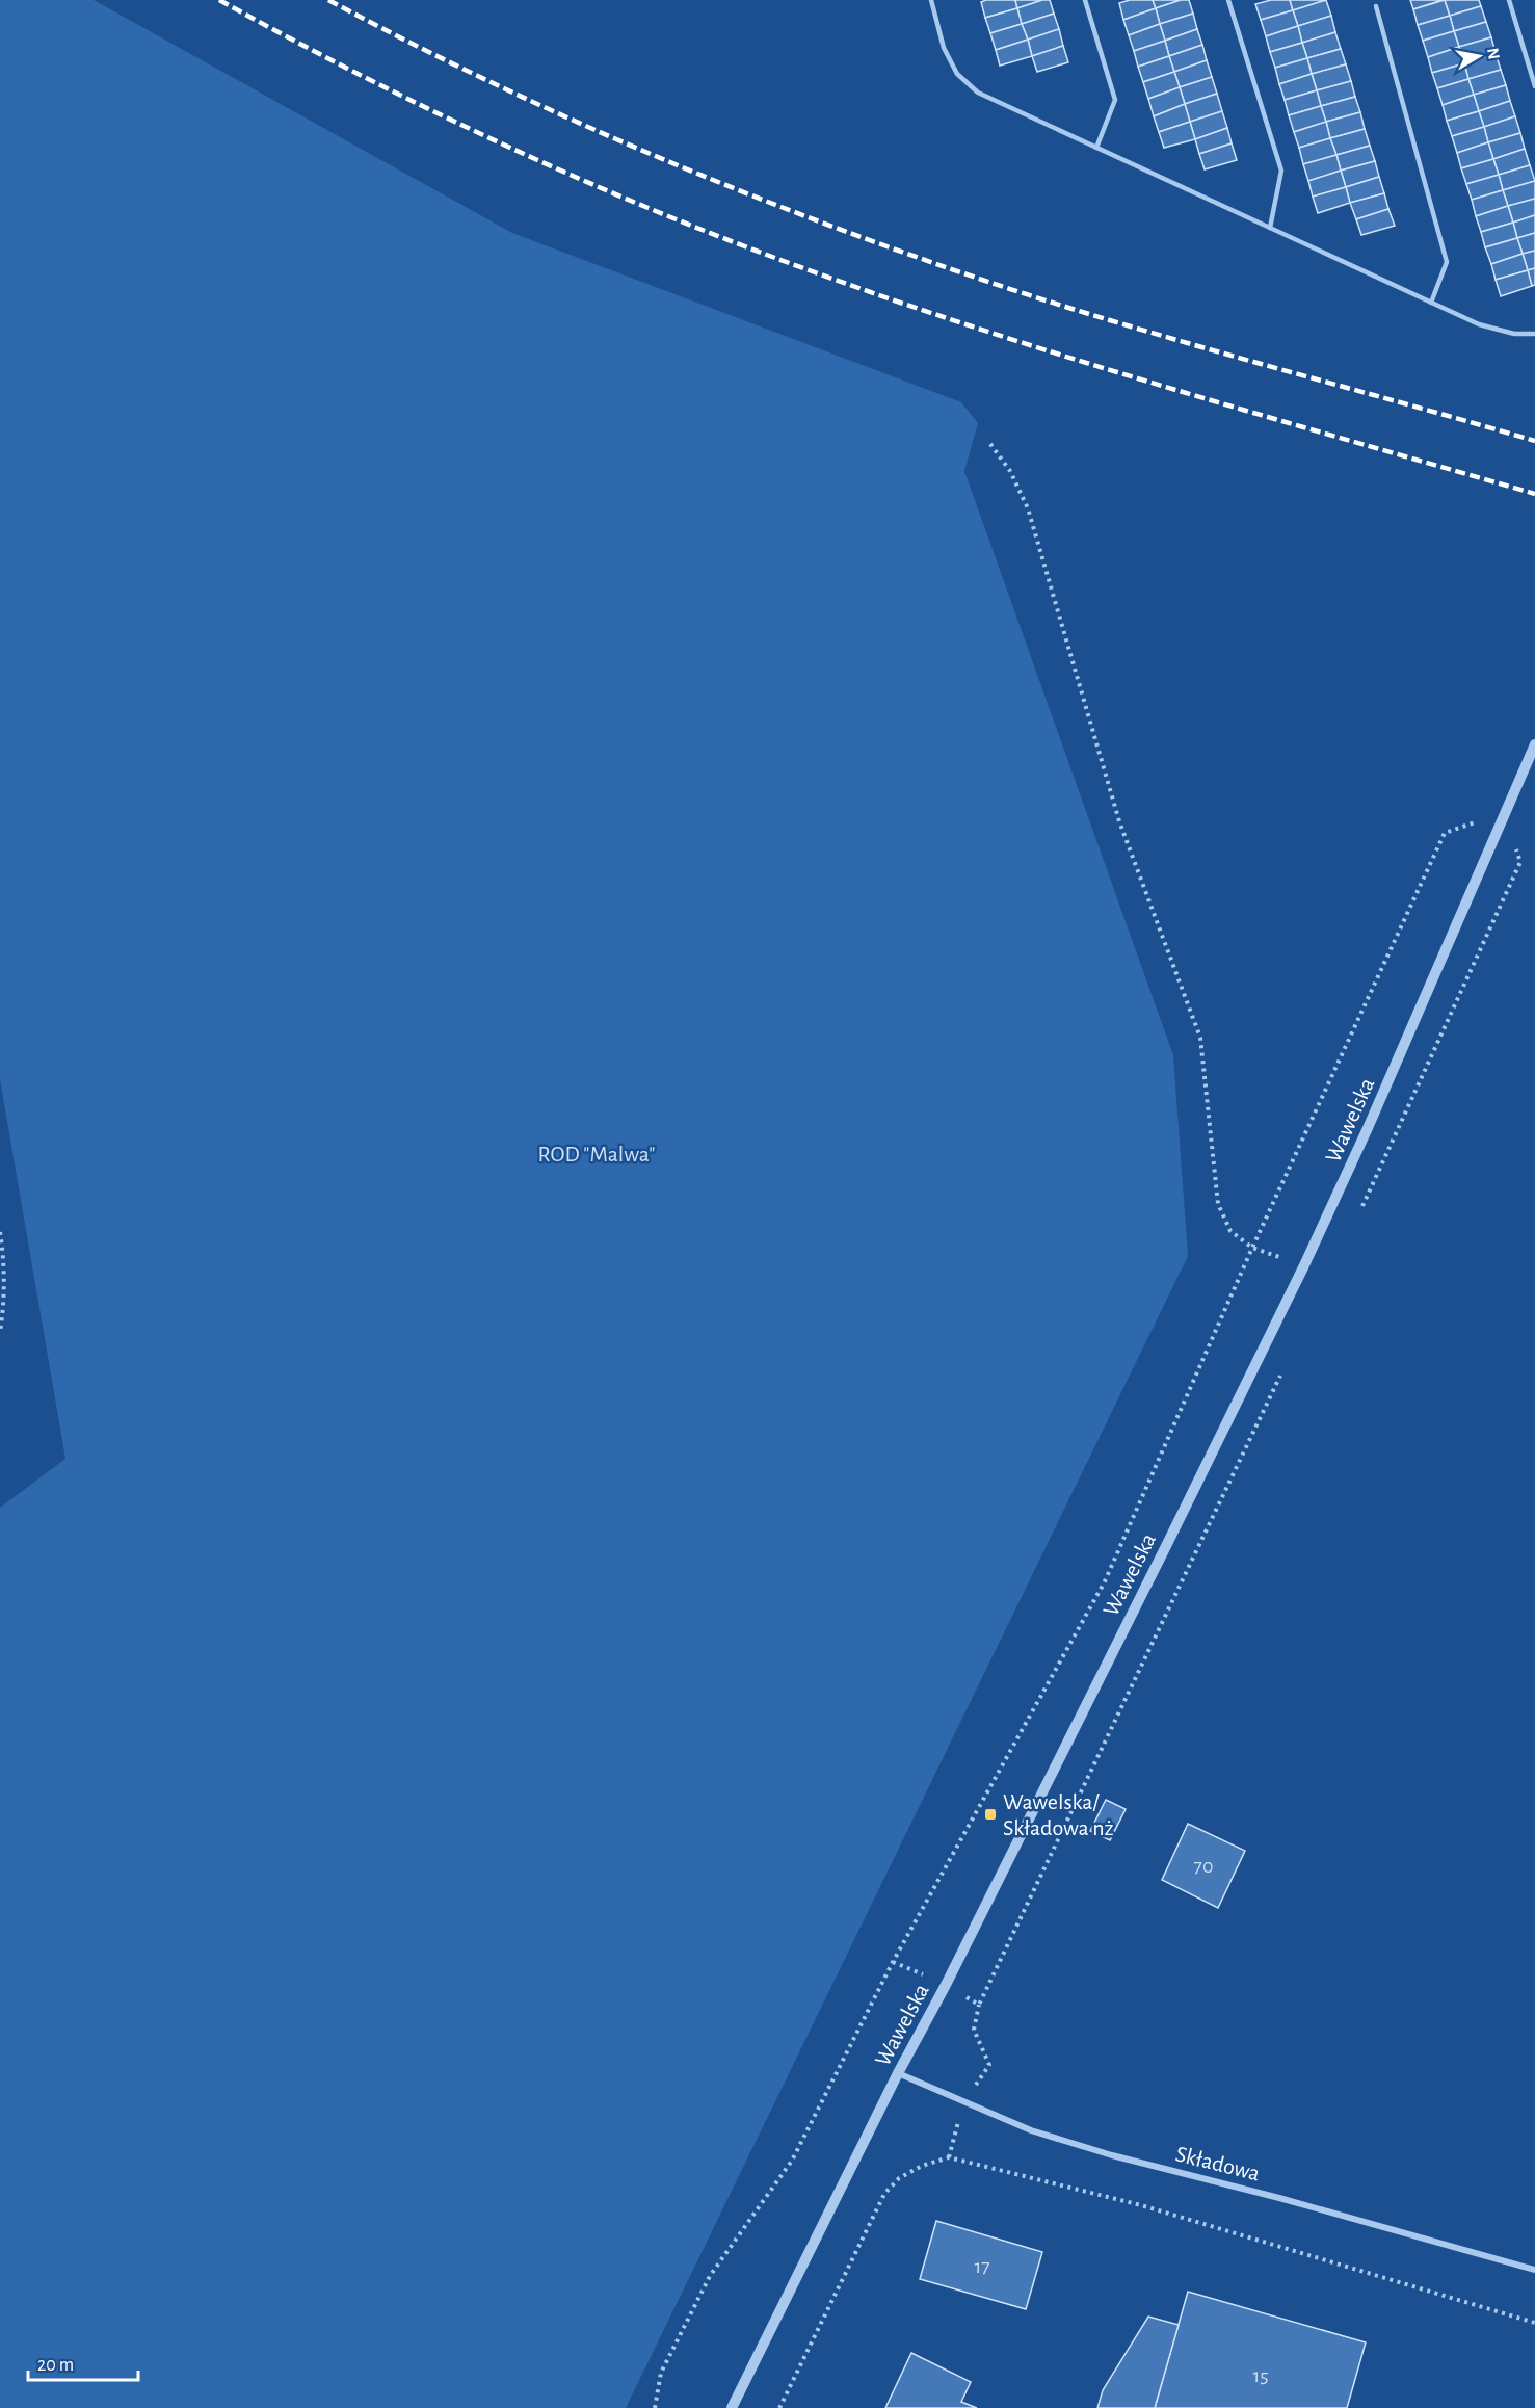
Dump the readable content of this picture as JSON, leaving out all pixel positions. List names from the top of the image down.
{
  "streets": {
    "street": ["Wawelska", "Składowa"]
  },
  "crossings": [
    ["Wawelska", "Składowa"]
  ],
  "parks": ["ROD \"Malwa\""],
  "places": {
    "transit": ["Wawelska/ Składowa nż"]
  },
  "house_numbers": ["70", "17", "15"],
  "scale_bar": "20 m",
  "north": "right"
}
